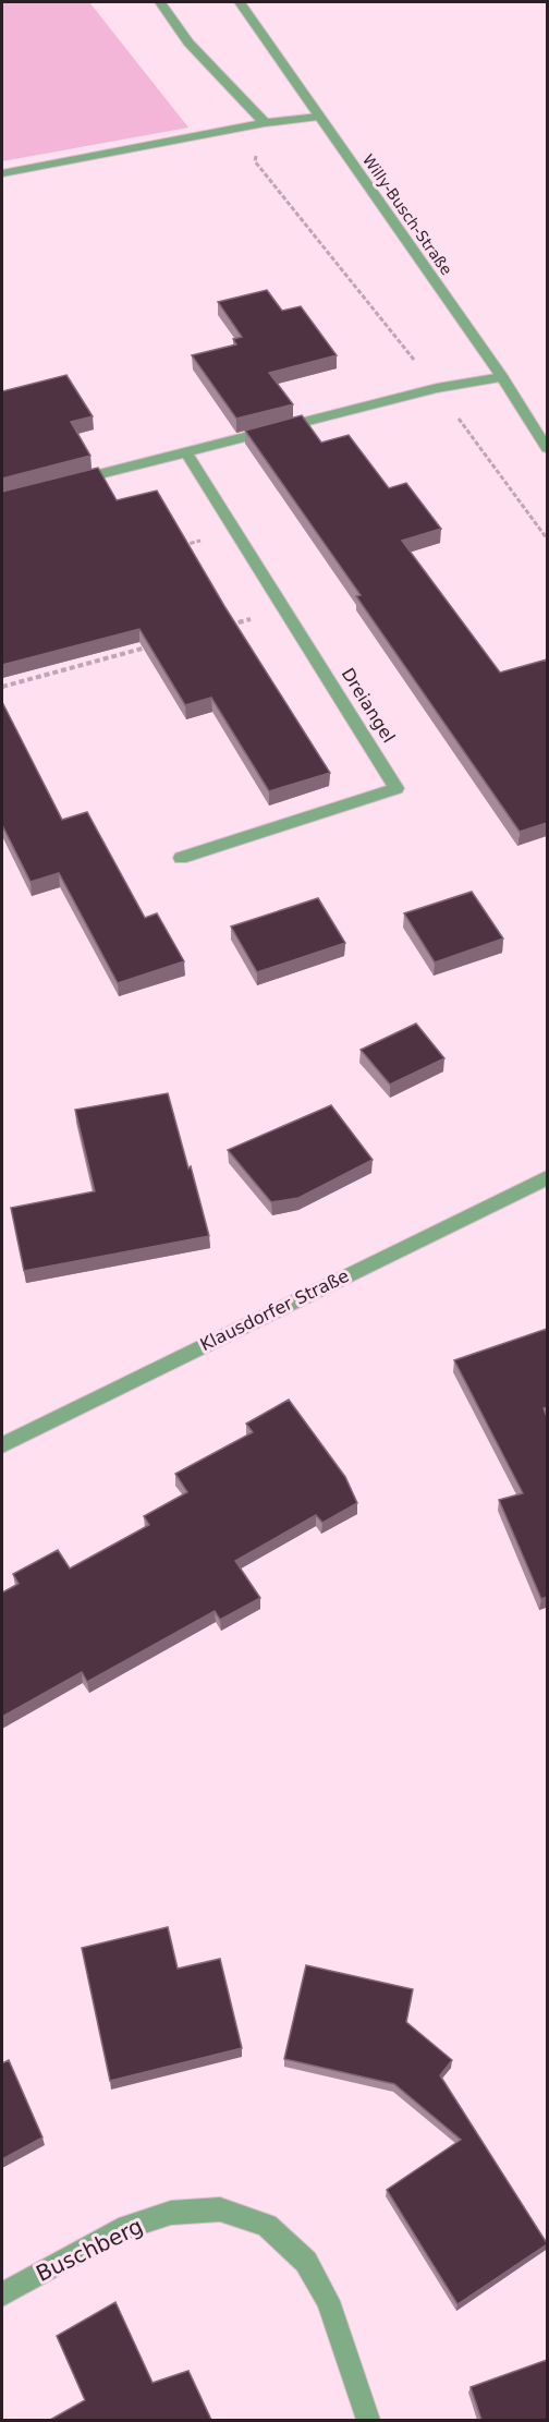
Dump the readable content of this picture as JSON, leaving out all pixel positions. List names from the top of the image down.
{
  "streets": {
    "street": [
      "Willy-Busch-Straße",
      "Dreiangel",
      "Klausdorfer Straße",
      "Buschberg"
    ]
  }
}
